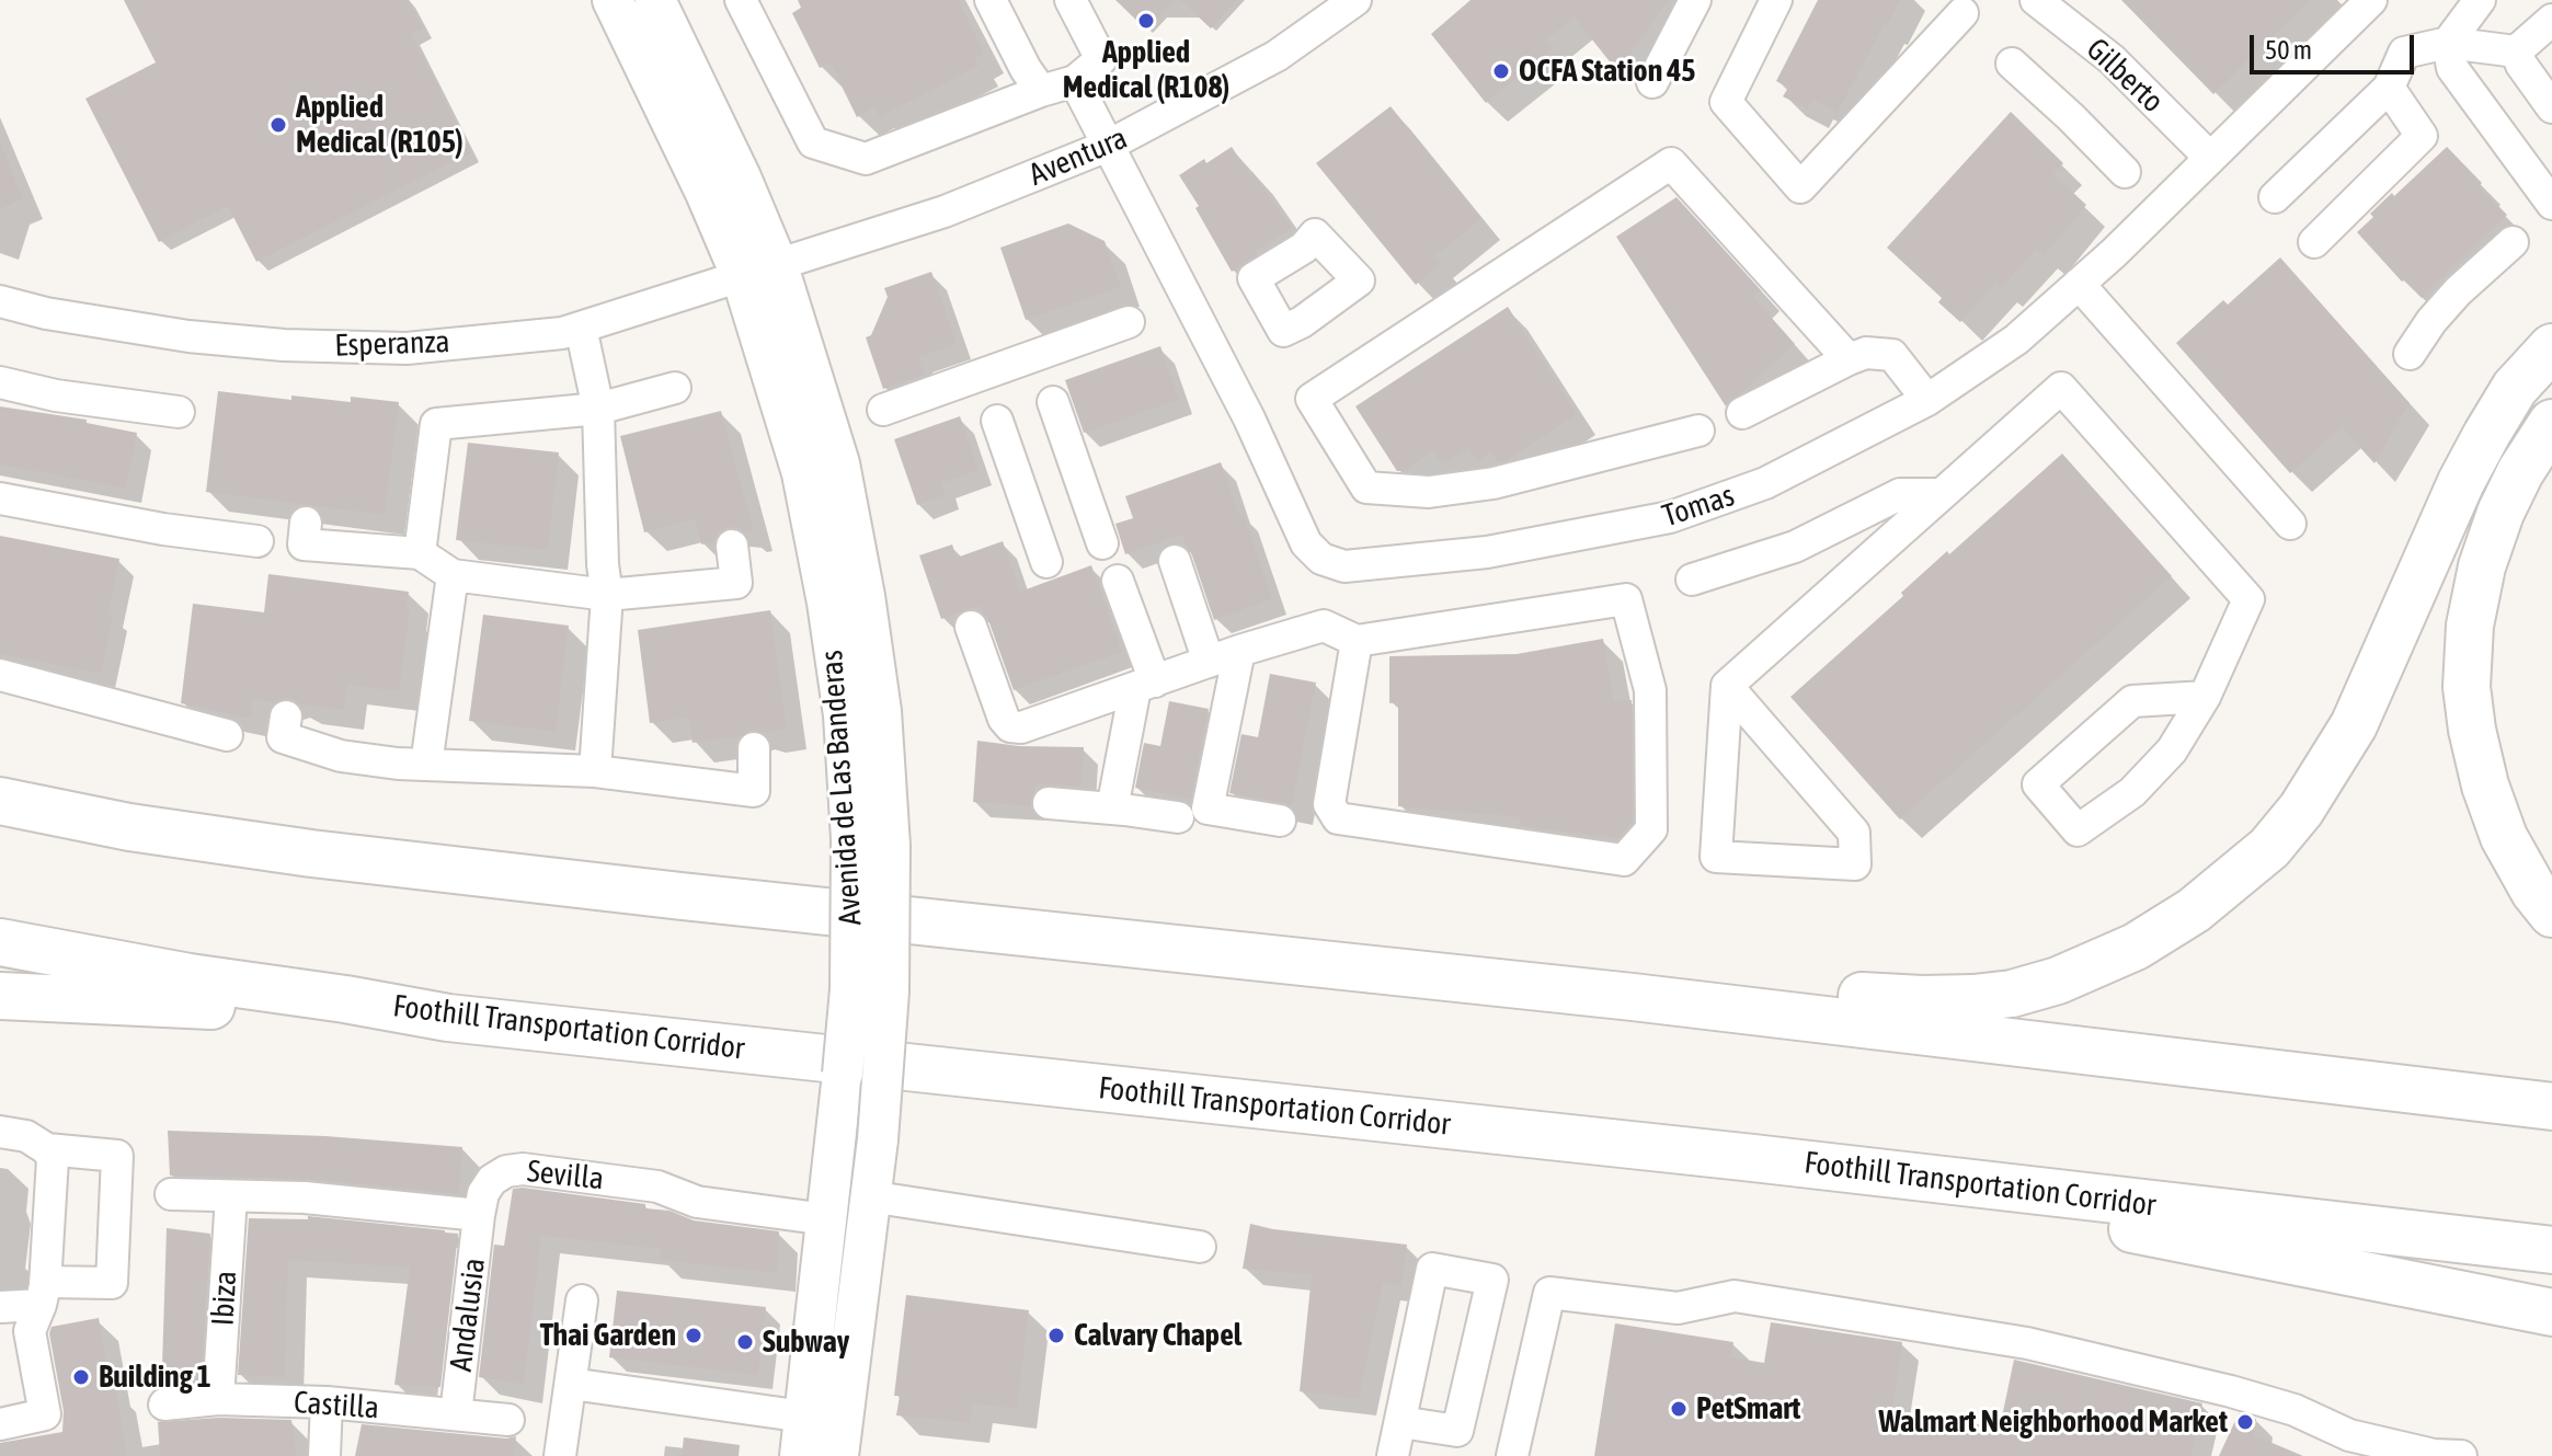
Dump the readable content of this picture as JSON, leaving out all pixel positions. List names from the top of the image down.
{
  "streets": {
    "highway": ["Foothill Transportation Corridor"],
    "main road": ["Avenida de Las Banderas"],
    "street": [
      "Gilberto",
      "Aventura",
      "Esperanza",
      "Tomas",
      "Sevilla",
      "Ibiza",
      "Andalusia",
      "Castilla"
    ]
  },
  "crossings": [
    ["Gilberto", "Tomas"],
    ["Aventura", "Esperanza"],
    ["Aventura", "Tomas"],
    ["Aventura", "Avenida de Las Banderas"],
    ["Esperanza", "Avenida de Las Banderas"],
    ["Avenida de Las Banderas", "Sevilla"],
    ["Sevilla", "Andalusia"],
    ["Ibiza", "Castilla"],
    ["Andalusia", "Castilla"]
  ],
  "places": [
    "Applied Medical (R108)",
    "OCFA Station 45",
    "Applied Medical (R105)",
    "Thai Garden",
    "Calvary Chapel",
    "Subway",
    "Building 1",
    "PetSmart",
    "Walmart Neighborhood Market"
  ],
  "scale_bar": "50 m"
}
